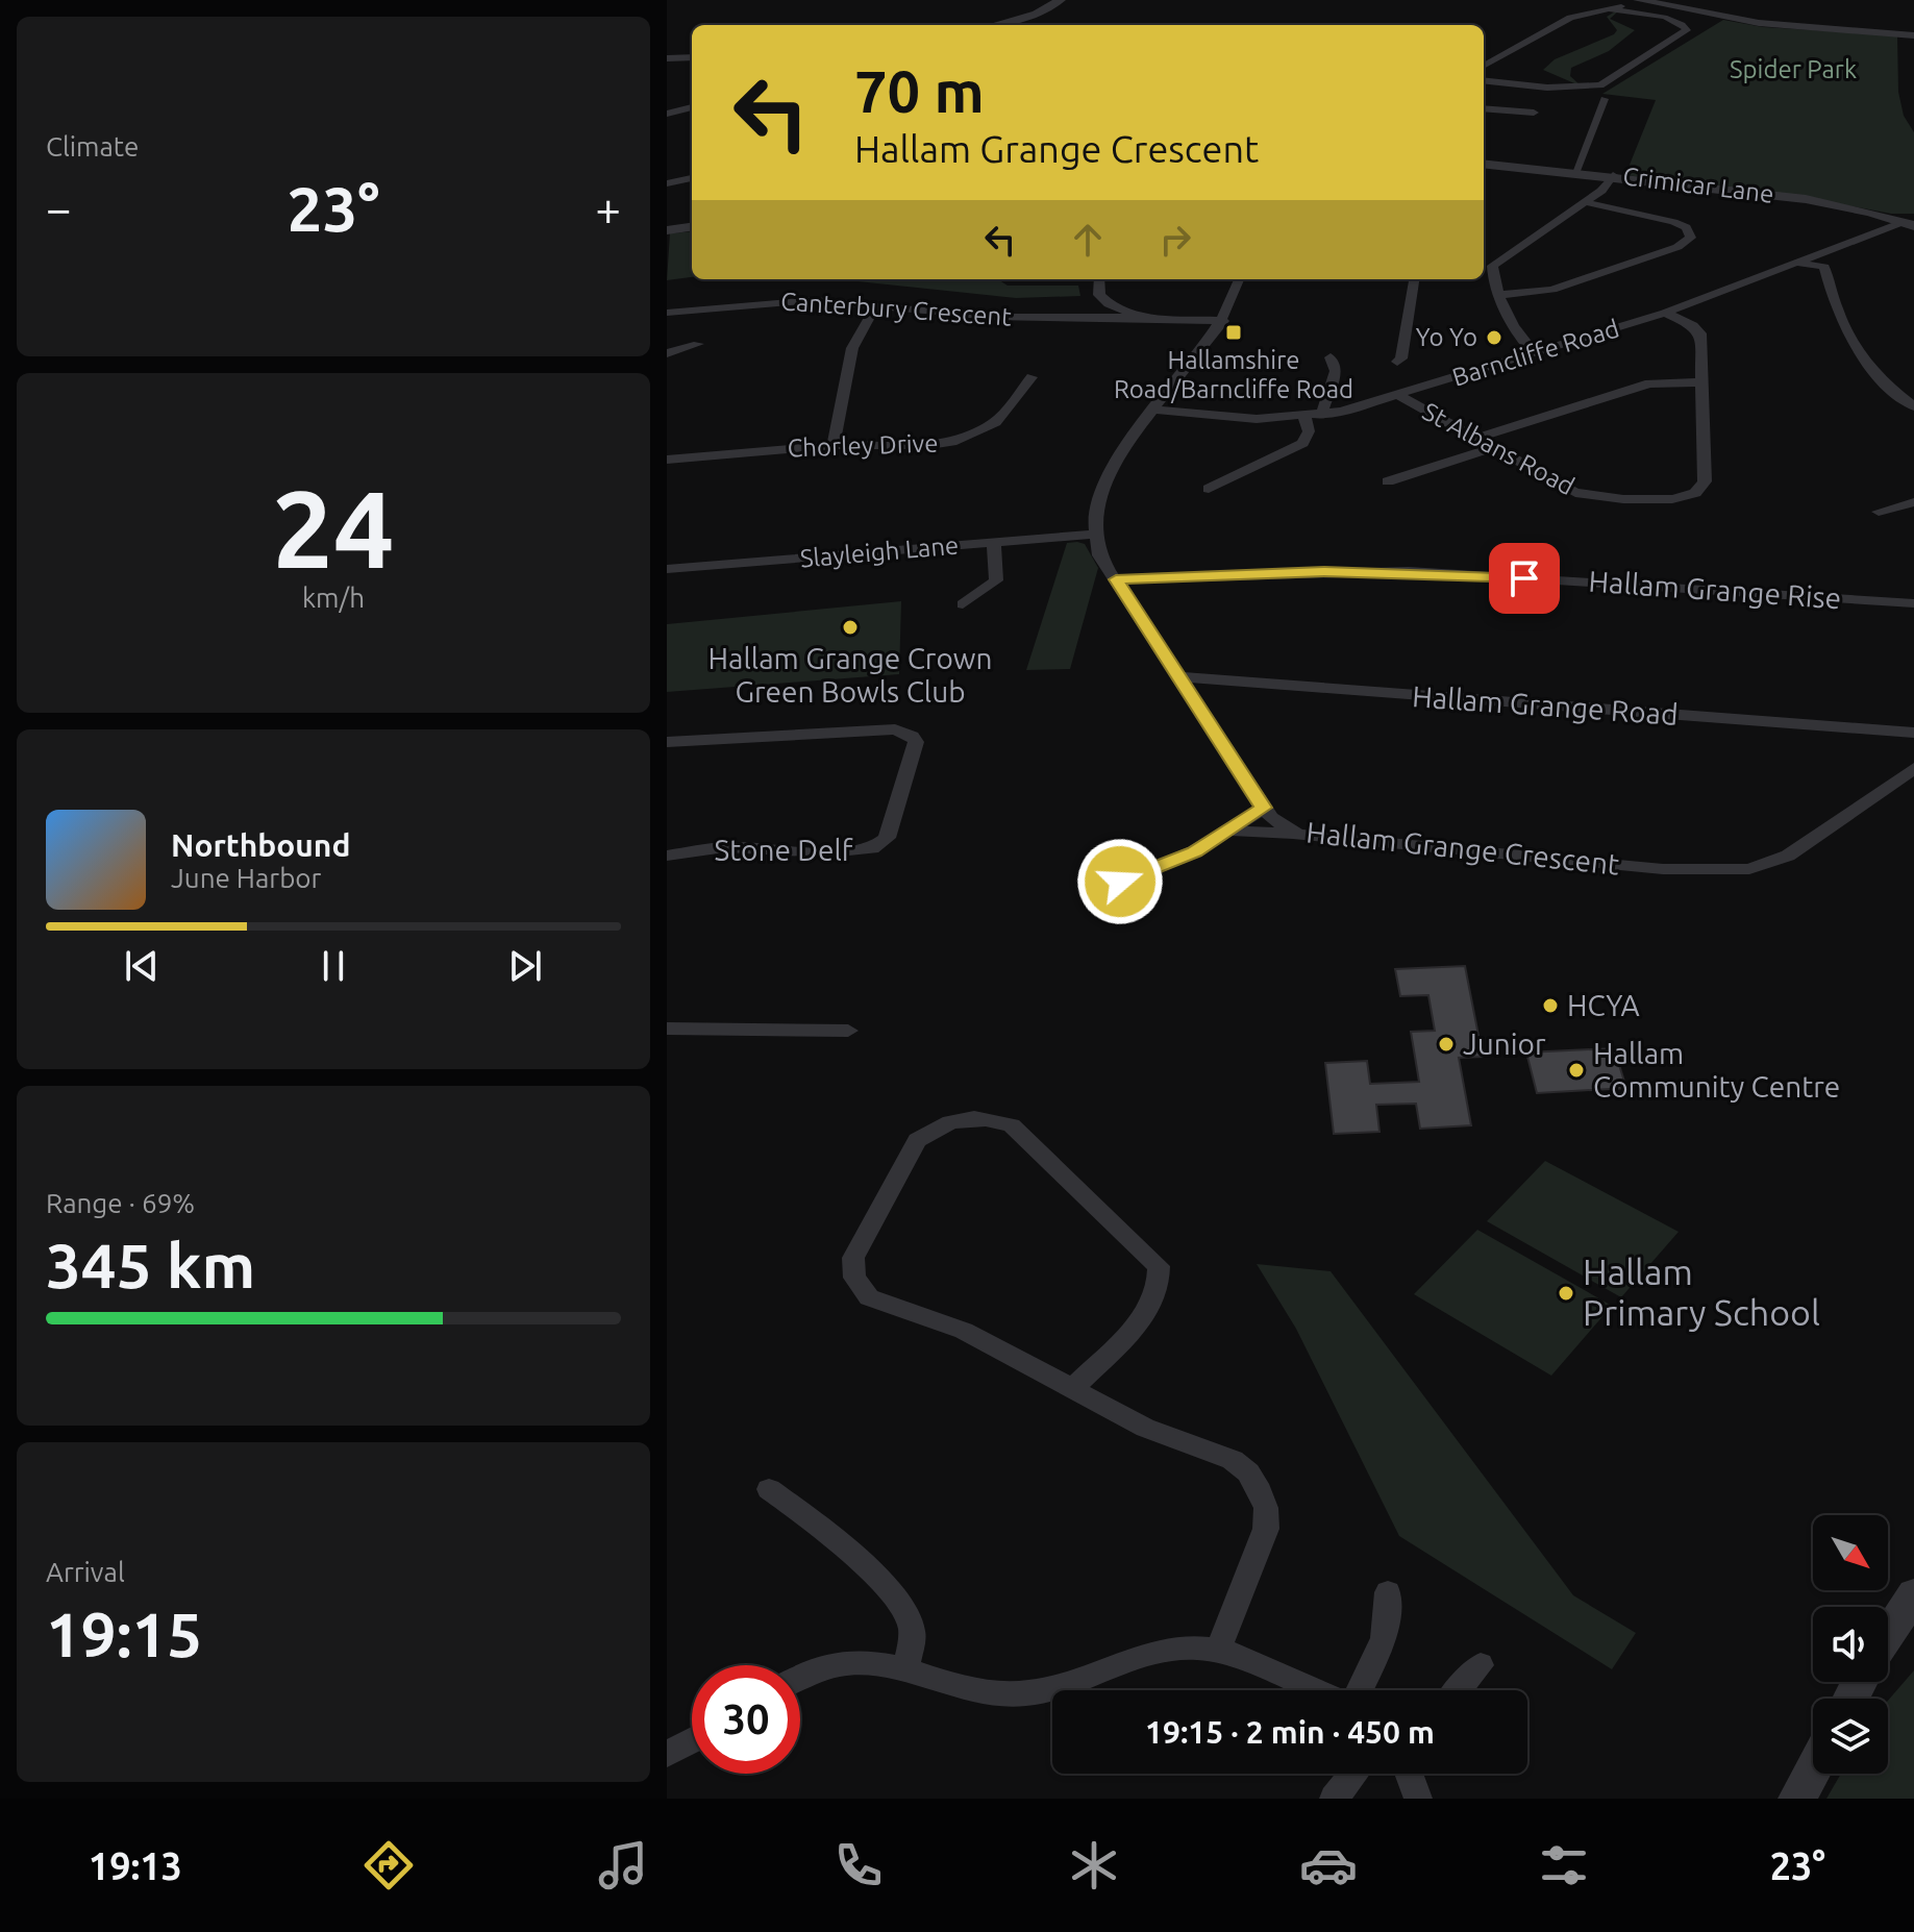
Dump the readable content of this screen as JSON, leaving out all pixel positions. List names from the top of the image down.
{
  "streets": {
    "street": [
      "Crimicar Lane",
      "Canterbury Crescent",
      "Barncliffe Road",
      "Chorley Drive",
      "St Albans Road",
      "Slayleigh Lane",
      "Hallam Grange Rise",
      "Hallam Grange Road",
      "Hallam Grange Crescent",
      "Stone Delf"
    ]
  },
  "crossings": [
    ["Crimicar Lane", "Barncliffe Road"],
    ["Barncliffe Road", "St Albans Road"],
    ["Slayleigh Lane", "Hallam Grange Crescent"],
    ["Hallam Grange Rise", "Hallam Grange Crescent"],
    ["Hallam Grange Road", "Hallam Grange Crescent"]
  ],
  "parks": ["Spider Park"],
  "places": {
    "transit": ["Hallamshire Road/Barncliffe Road"],
    "other": [
      "Yo Yo",
      "Hallam Grange Crown Green Bowls Club",
      "HCYA",
      "Junior",
      "Hallam Community Centre",
      "Hallam Primary School"
    ]
  },
  "north": "bottom right",
  "page": {
    "tile": [
      "Climate",
      ["24", "km/h"],
      ["Range · 69%", "345 km"],
      ["Arrival", "19:15"]
    ],
    "turn": ["70 m", "Hallam Grange Crescent"],
    "heat": ["−", "23°", "+"],
    "song": ["Northbound", "June Harbor"],
    "limit": "30",
    "trip": "19:15 · 2 min · 450 m",
    "tabs": ["19:13", "23°"]
  }
}
